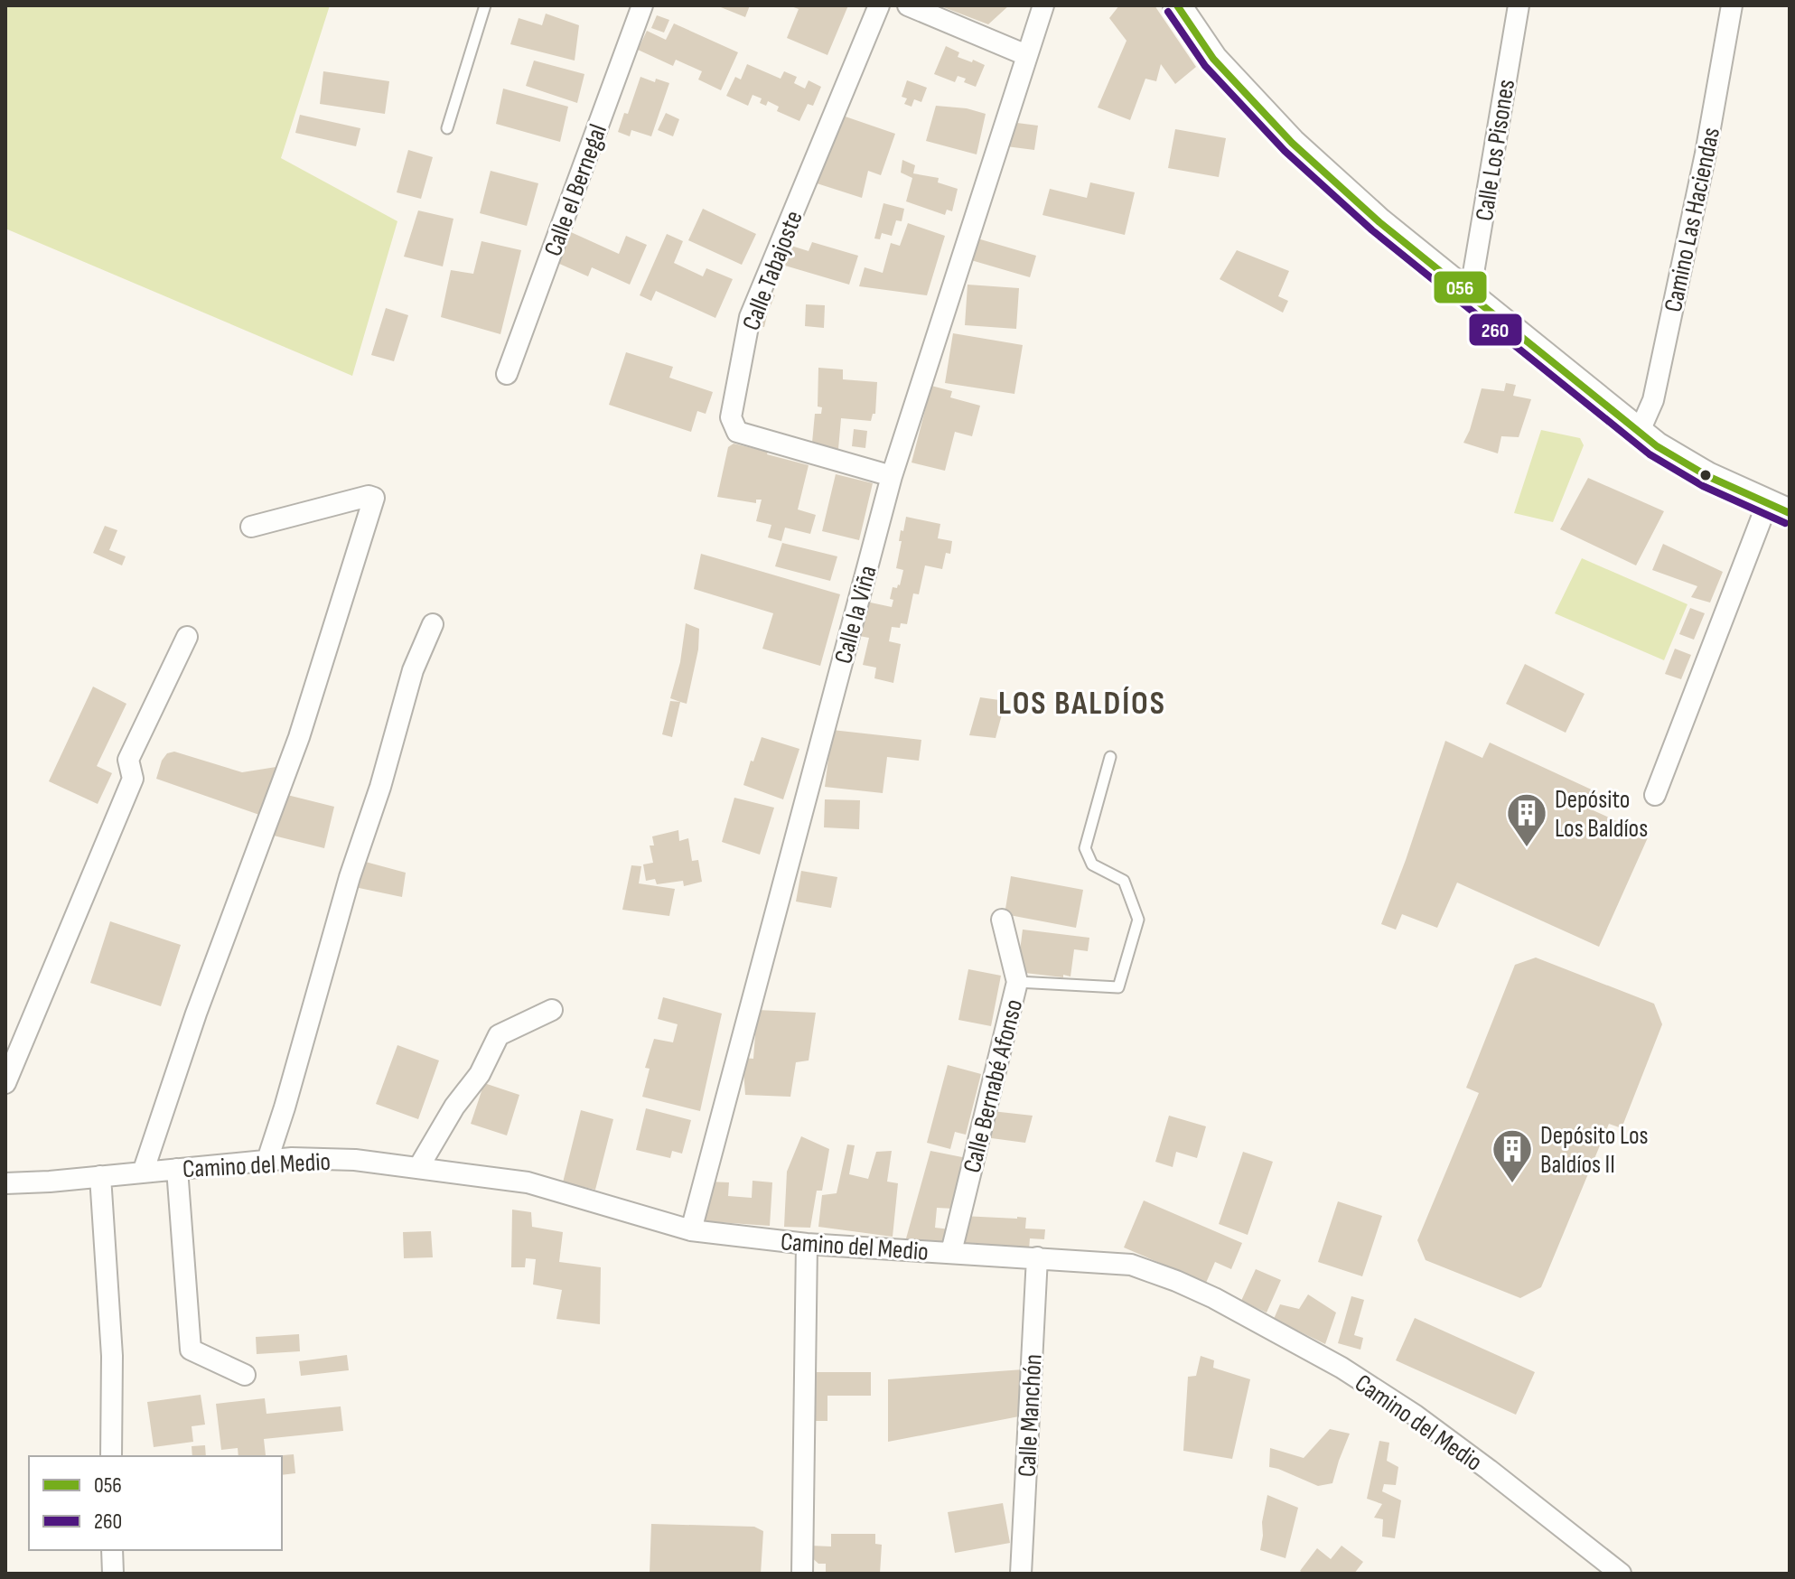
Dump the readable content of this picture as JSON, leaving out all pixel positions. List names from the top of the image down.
{
  "streets": {
    "street": [
      "Calle Los Pisones",
      "Calle el Bernegal",
      "Camino Las Haciendas",
      "Calle Tabajoste",
      "Calle la Viña",
      "Calle Bernabé Afonso",
      "Camino del Medio",
      "Calle Manchón"
    ]
  },
  "crossings": [
    ["Calle Tabajoste", "Calle la Viña"],
    ["Calle la Viña", "Camino del Medio"],
    ["Calle Bernabé Afonso", "Camino del Medio"],
    ["Camino del Medio", "Calle Manchón"]
  ],
  "districts": ["LOS BALDÍOS"],
  "places": {
    "building": ["Depósito Los Baldíos", "Depósito Los Baldíos II"]
  },
  "lines": ["transit line 056", "transit line 260"],
  "legend": ["056", "260"]
}
